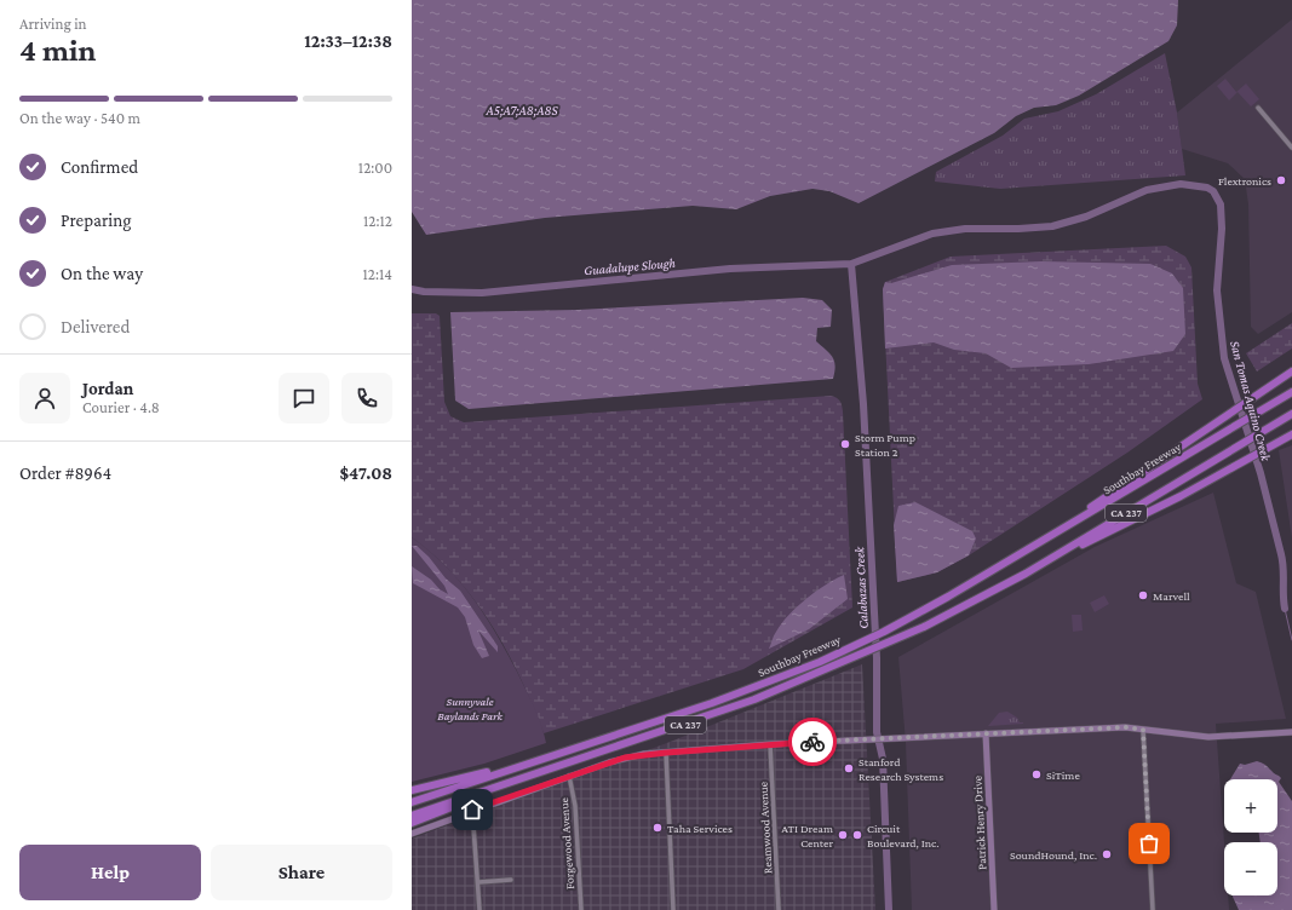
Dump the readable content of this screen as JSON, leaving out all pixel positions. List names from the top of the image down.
{
  "streets": {
    "highway": ["Southbay Freeway", "CA 237"],
    "street": ["Patrick Henry Drive", "Reamwood Avenue", "Forgewood Avenue"]
  },
  "water": [
    "A5;A7;A8;A8S",
    "Guadalupe Slough",
    "San Tomas Aquino Creek",
    "Calabazas Creek"
  ],
  "parks": ["Sunnyvale Baylands Park"],
  "places": [
    "Flextronics",
    "Storm Pump Station 2",
    "Marvell",
    "Stanford Research Systems",
    "SiTime",
    "Taha Services",
    "ATI Dream Center",
    "Circuit Boulevard, Inc.",
    "SoundHound, Inc."
  ],
  "page": {
    "heading": ["4 min", "Arriving in", "12:33–12:38"],
    "panel": [
      "Jordan",
      "Courier · 4.8",
      "Order #8964",
      "$47.08"
    ],
    "bar": "On the way · 540 m",
    "list": [
      ["Confirmed", "12:00"],
      ["Preparing", "12:12"],
      ["On the way", "12:14"],
      "Delivered"
    ],
    "map_buttons": ["+", "−"],
    "buttons": ["Help", "Share"]
  }
}
